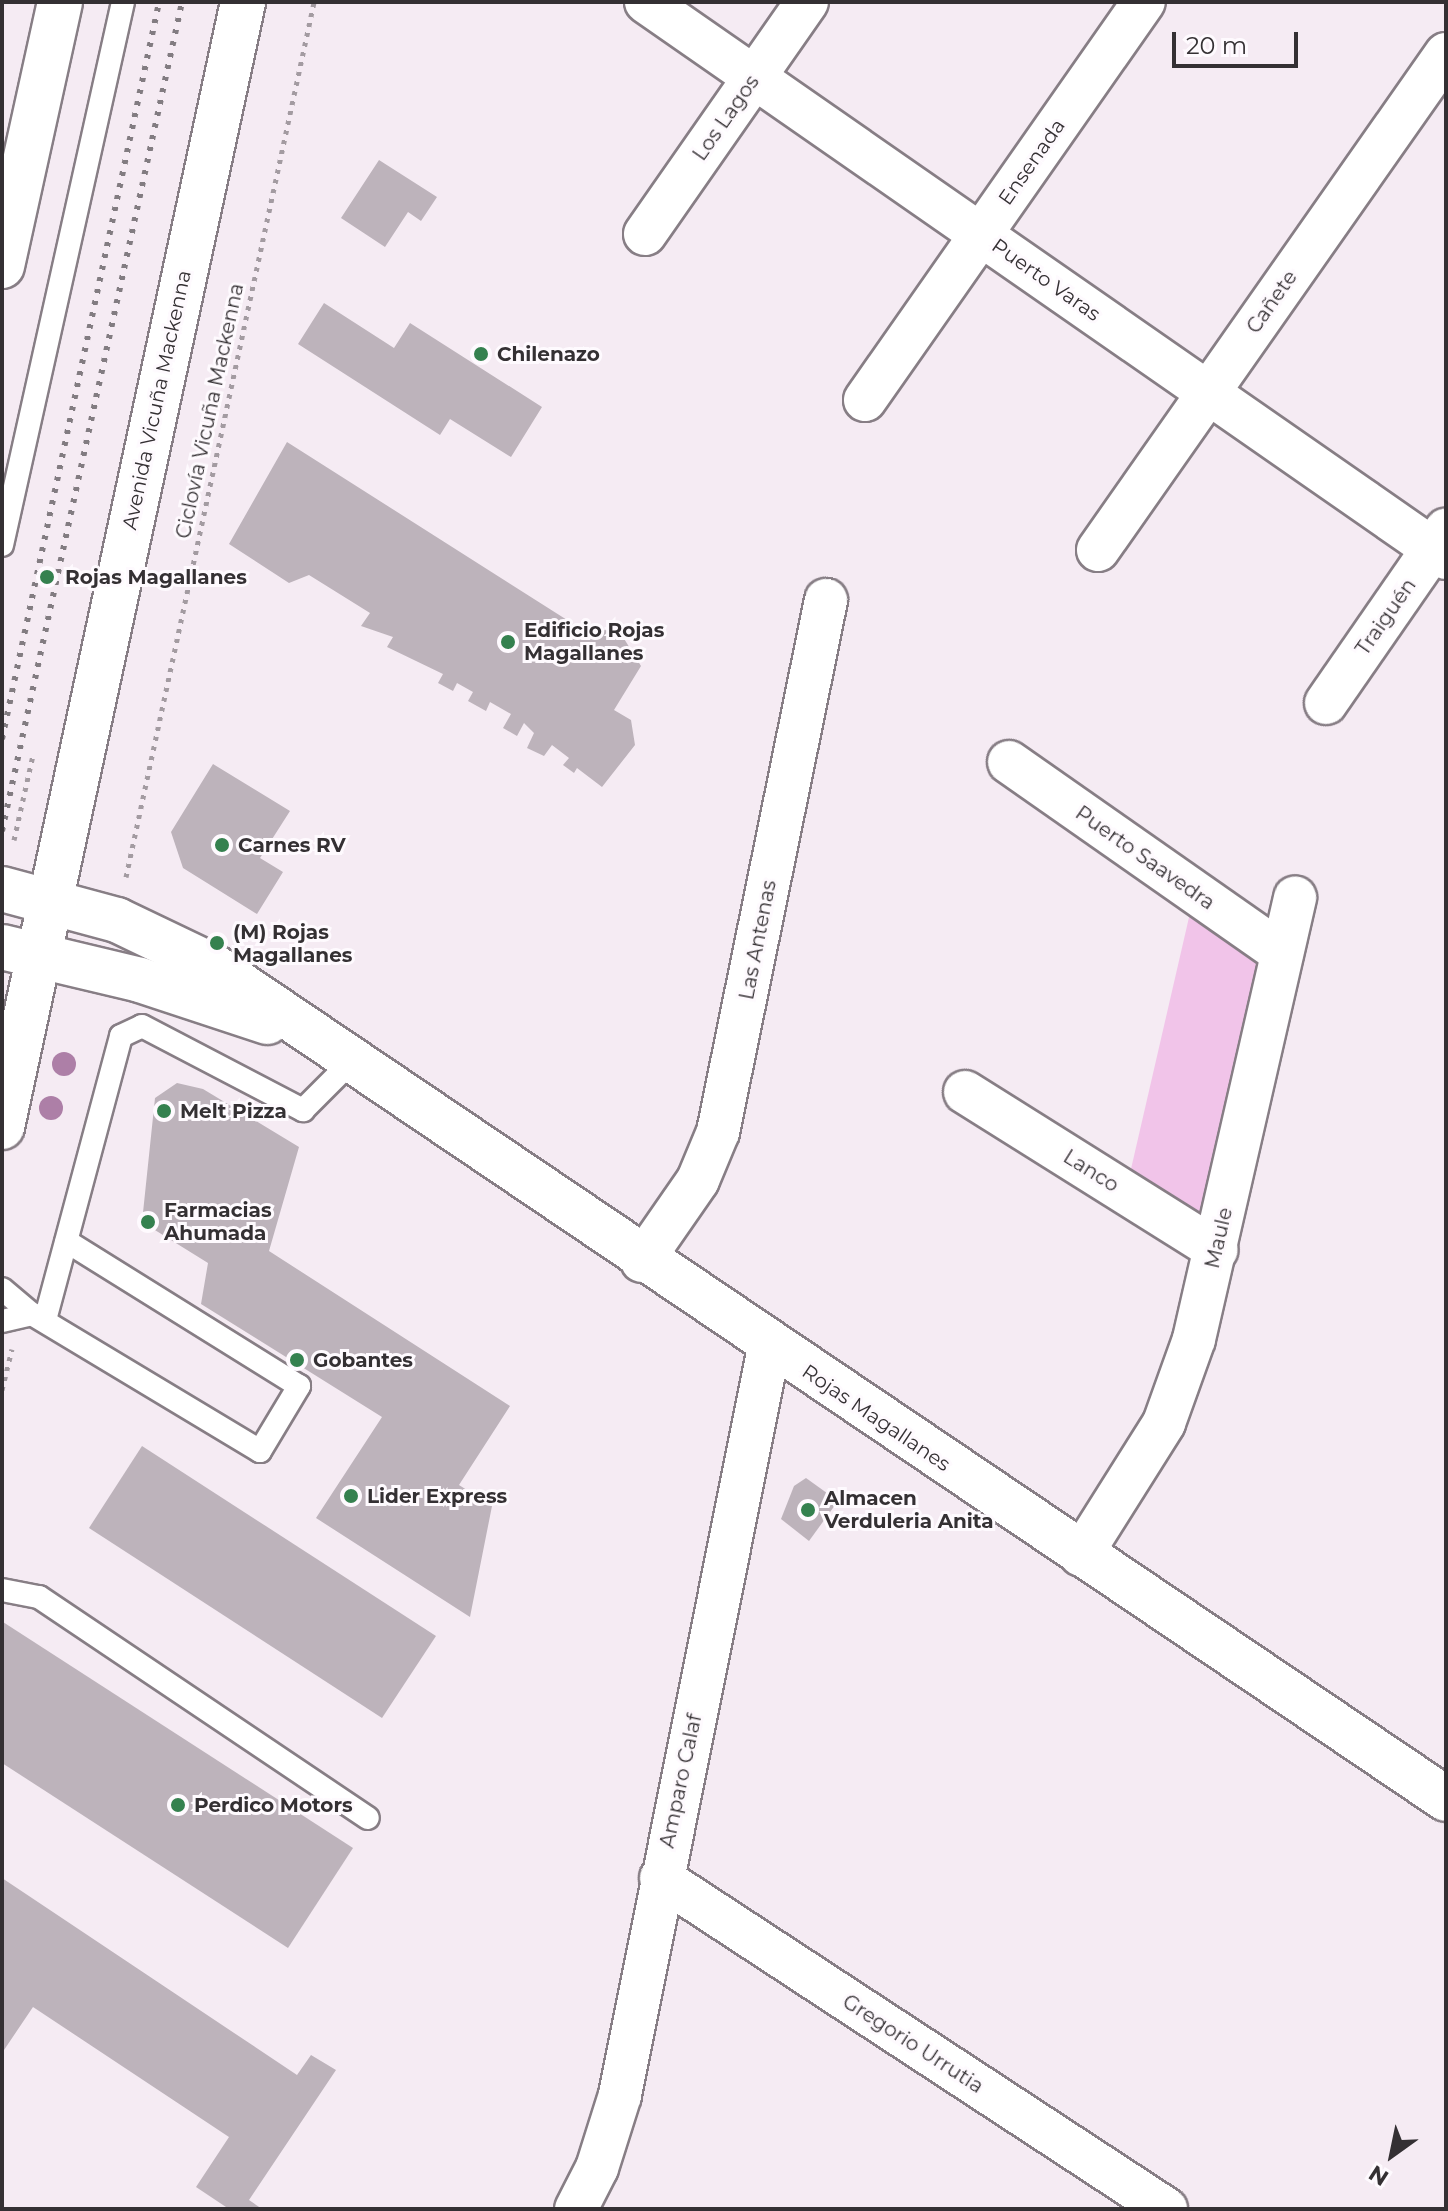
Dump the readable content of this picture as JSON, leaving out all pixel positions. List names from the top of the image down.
{
  "streets": {
    "main road": ["Avenida Vicuña Mackenna", "Rojas Magallanes"],
    "street": [
      "Los Lagos",
      "Ensenada",
      "Puerto Varas",
      "Cañete",
      "Traiguén",
      "Puerto Saavedra",
      "Las Antenas",
      "Lanco",
      "Maule",
      "Amparo Calaf",
      "Gregorio Urrutia"
    ],
    "path": ["Ciclovía Vicuña Mackenna"]
  },
  "crossings": [
    ["Los Lagos", "Puerto Varas"],
    ["Ensenada", "Puerto Varas"],
    ["Puerto Varas", "Cañete"],
    ["Puerto Varas", "Traiguén"],
    ["Avenida Vicuña Mackenna", "Rojas Magallanes"],
    ["Ciclovía Vicuña Mackenna", "Rojas Magallanes"],
    ["Puerto Saavedra", "Maule"],
    ["Las Antenas", "Rojas Magallanes"],
    ["Lanco", "Maule"],
    ["Maule", "Rojas Magallanes"],
    ["Rojas Magallanes", "Amparo Calaf"],
    ["Amparo Calaf", "Gregorio Urrutia"]
  ],
  "places": [
    "Chilenazo",
    "Rojas Magallanes",
    "Edificio Rojas Magallanes",
    "Carnes RV",
    "(M) Rojas Magallanes",
    "Melt Pizza",
    "Farmacias Ahumada",
    "Gobantes",
    "Lider Express",
    "Almacen Verduleria Anita",
    "Perdico Motors"
  ],
  "scale_bar": "20 m",
  "north": "bottom left"
}
